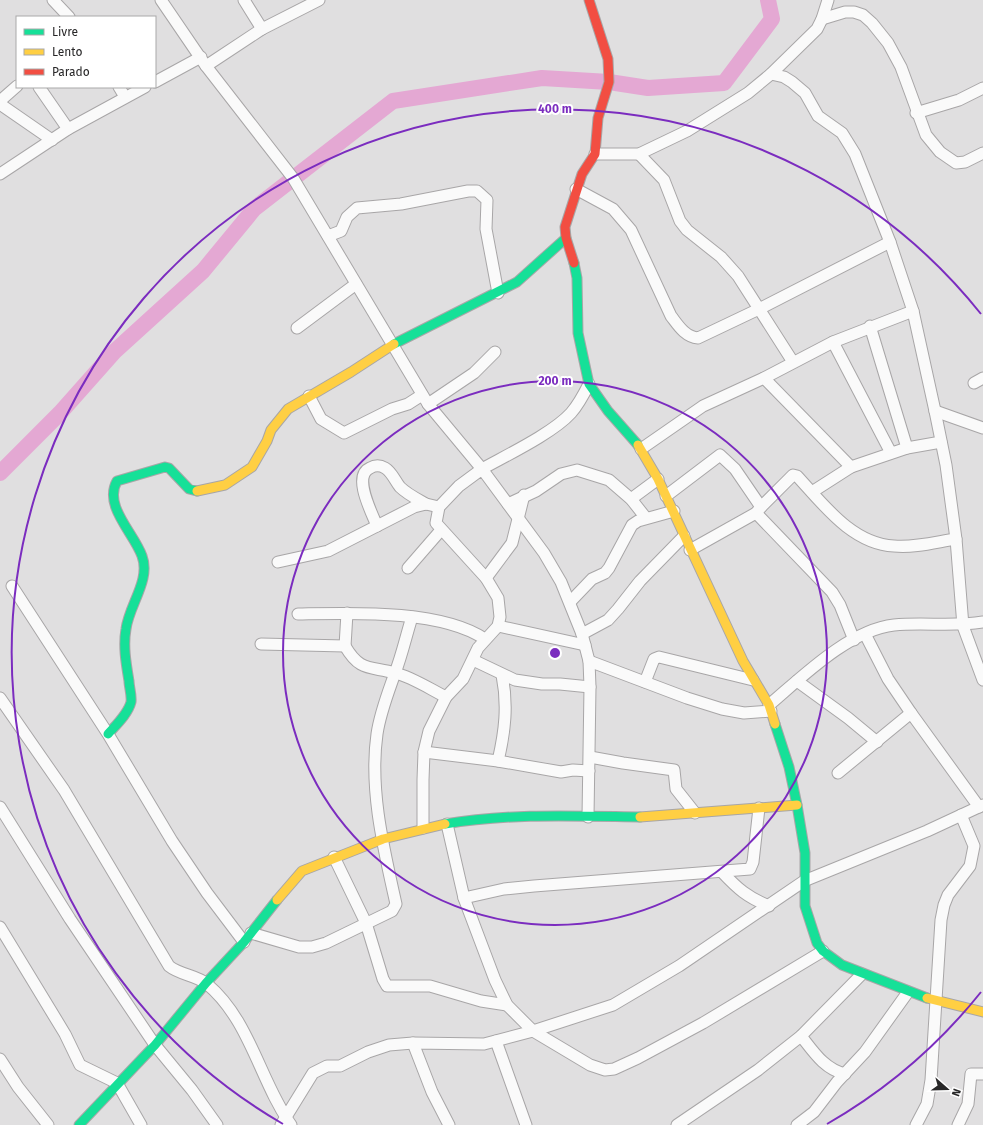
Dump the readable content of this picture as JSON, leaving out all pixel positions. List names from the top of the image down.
{
  "legend": ["Livre", "Lento", "Parado"],
  "north": "right",
  "rings": ["400 m", "200 m"]
}
